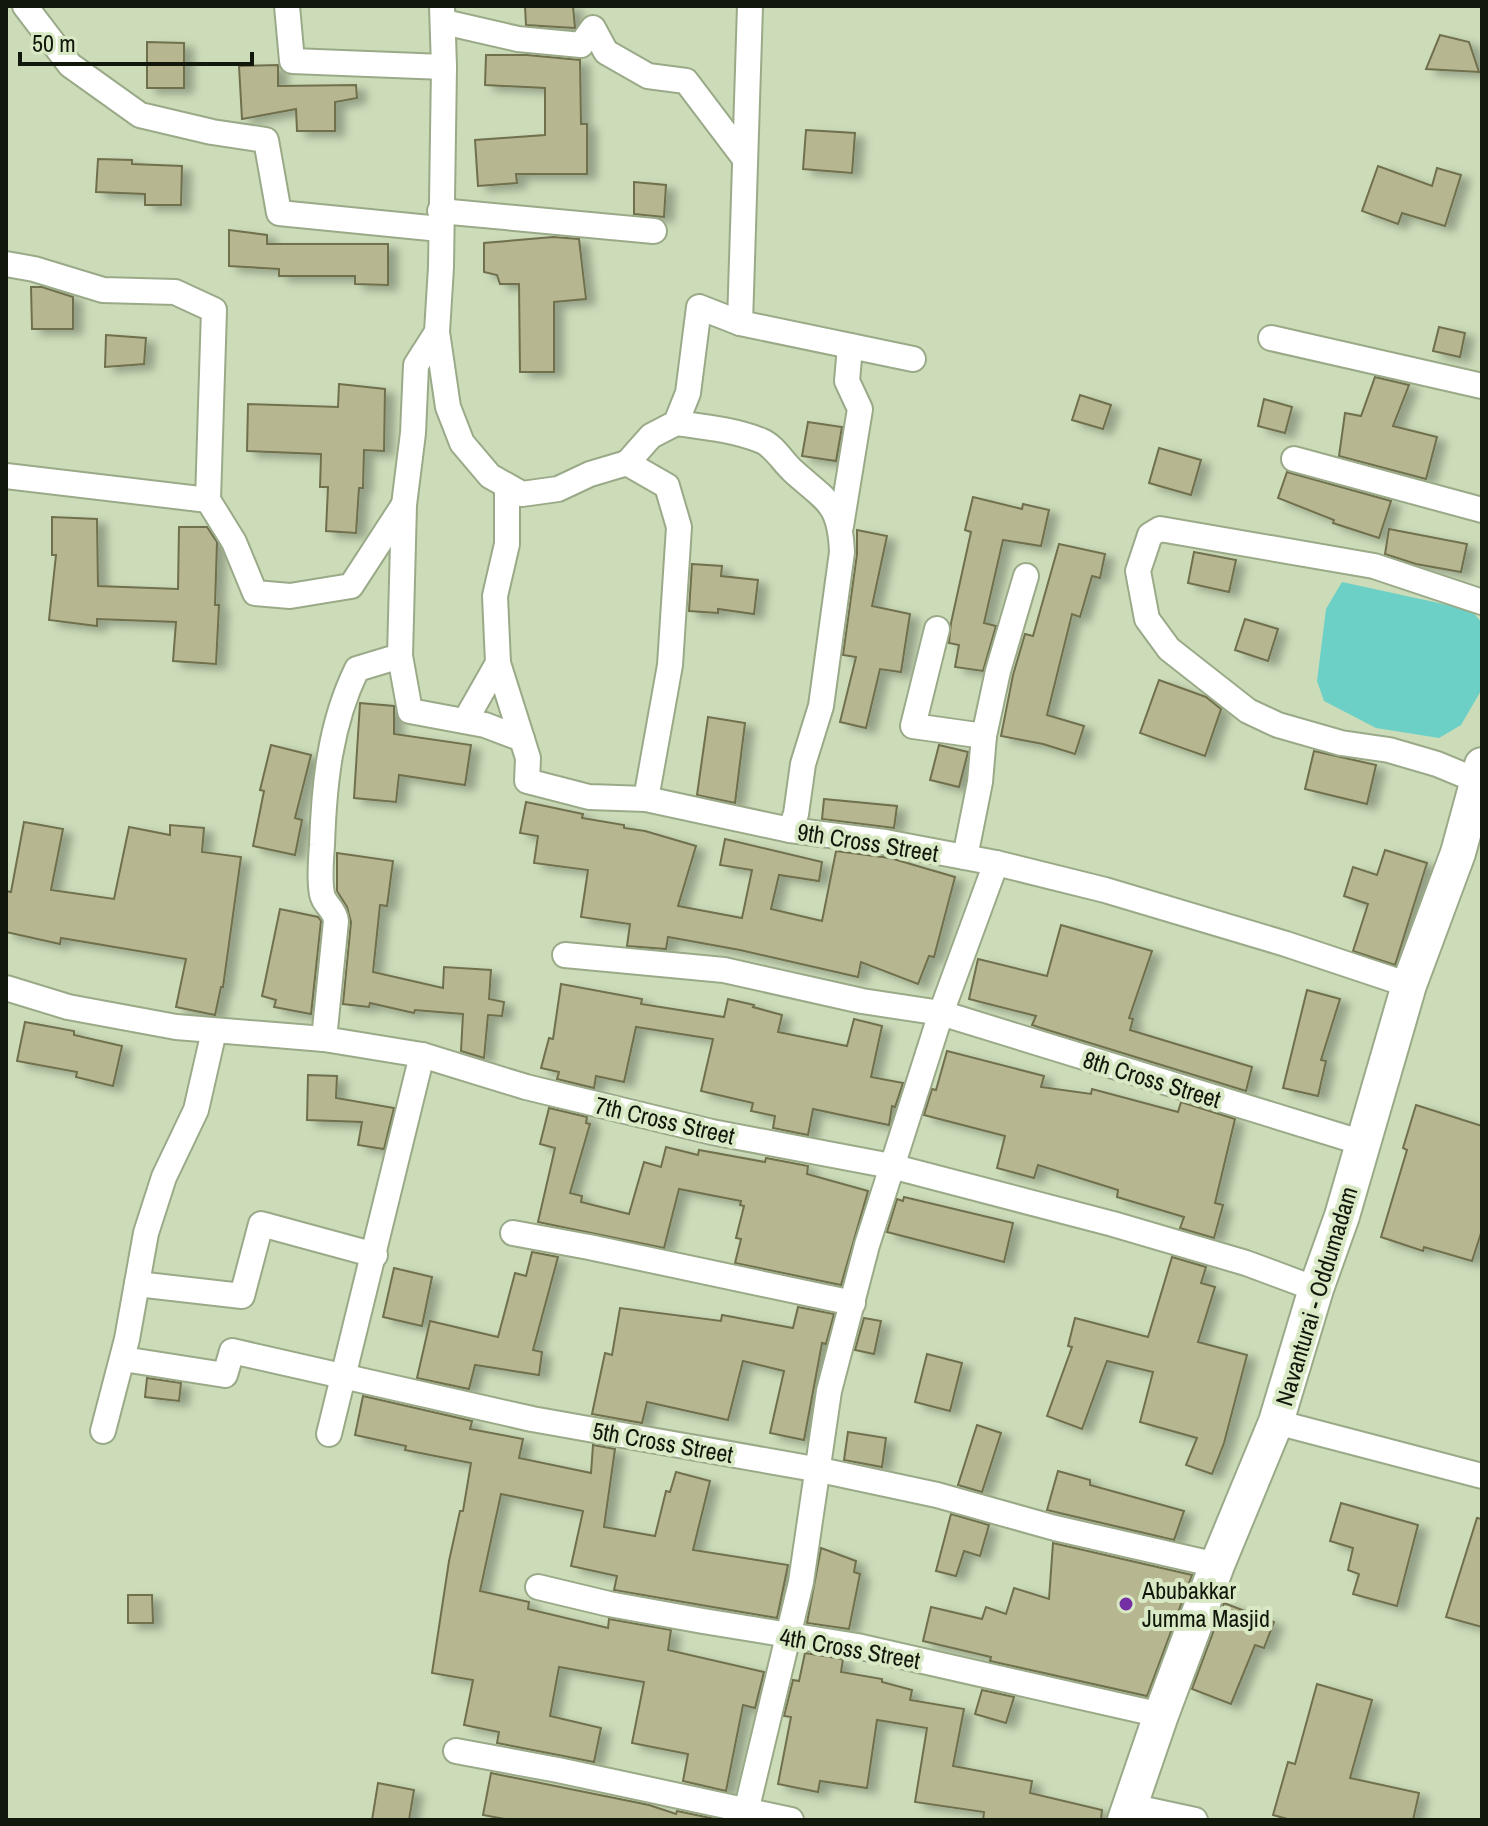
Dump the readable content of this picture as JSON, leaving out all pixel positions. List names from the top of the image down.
{
  "streets": {
    "main road": ["Navanturai - Oddumadam"],
    "street": [
      "9th Cross Street",
      "8th Cross Street",
      "7th Cross Street",
      "5th Cross Street",
      "4th Cross Street"
    ]
  },
  "crossings": [
    ["9th Cross Street", "Navanturai - Oddumadam"],
    ["8th Cross Street", "Navanturai - Oddumadam"],
    ["7th Cross Street", "Navanturai - Oddumadam"],
    ["Navanturai - Oddumadam", "5th Cross Street"],
    ["Navanturai - Oddumadam", "4th Cross Street"]
  ],
  "places": ["Abubakkar Jumma Masjid"],
  "scale_bar": "50 m"
}
